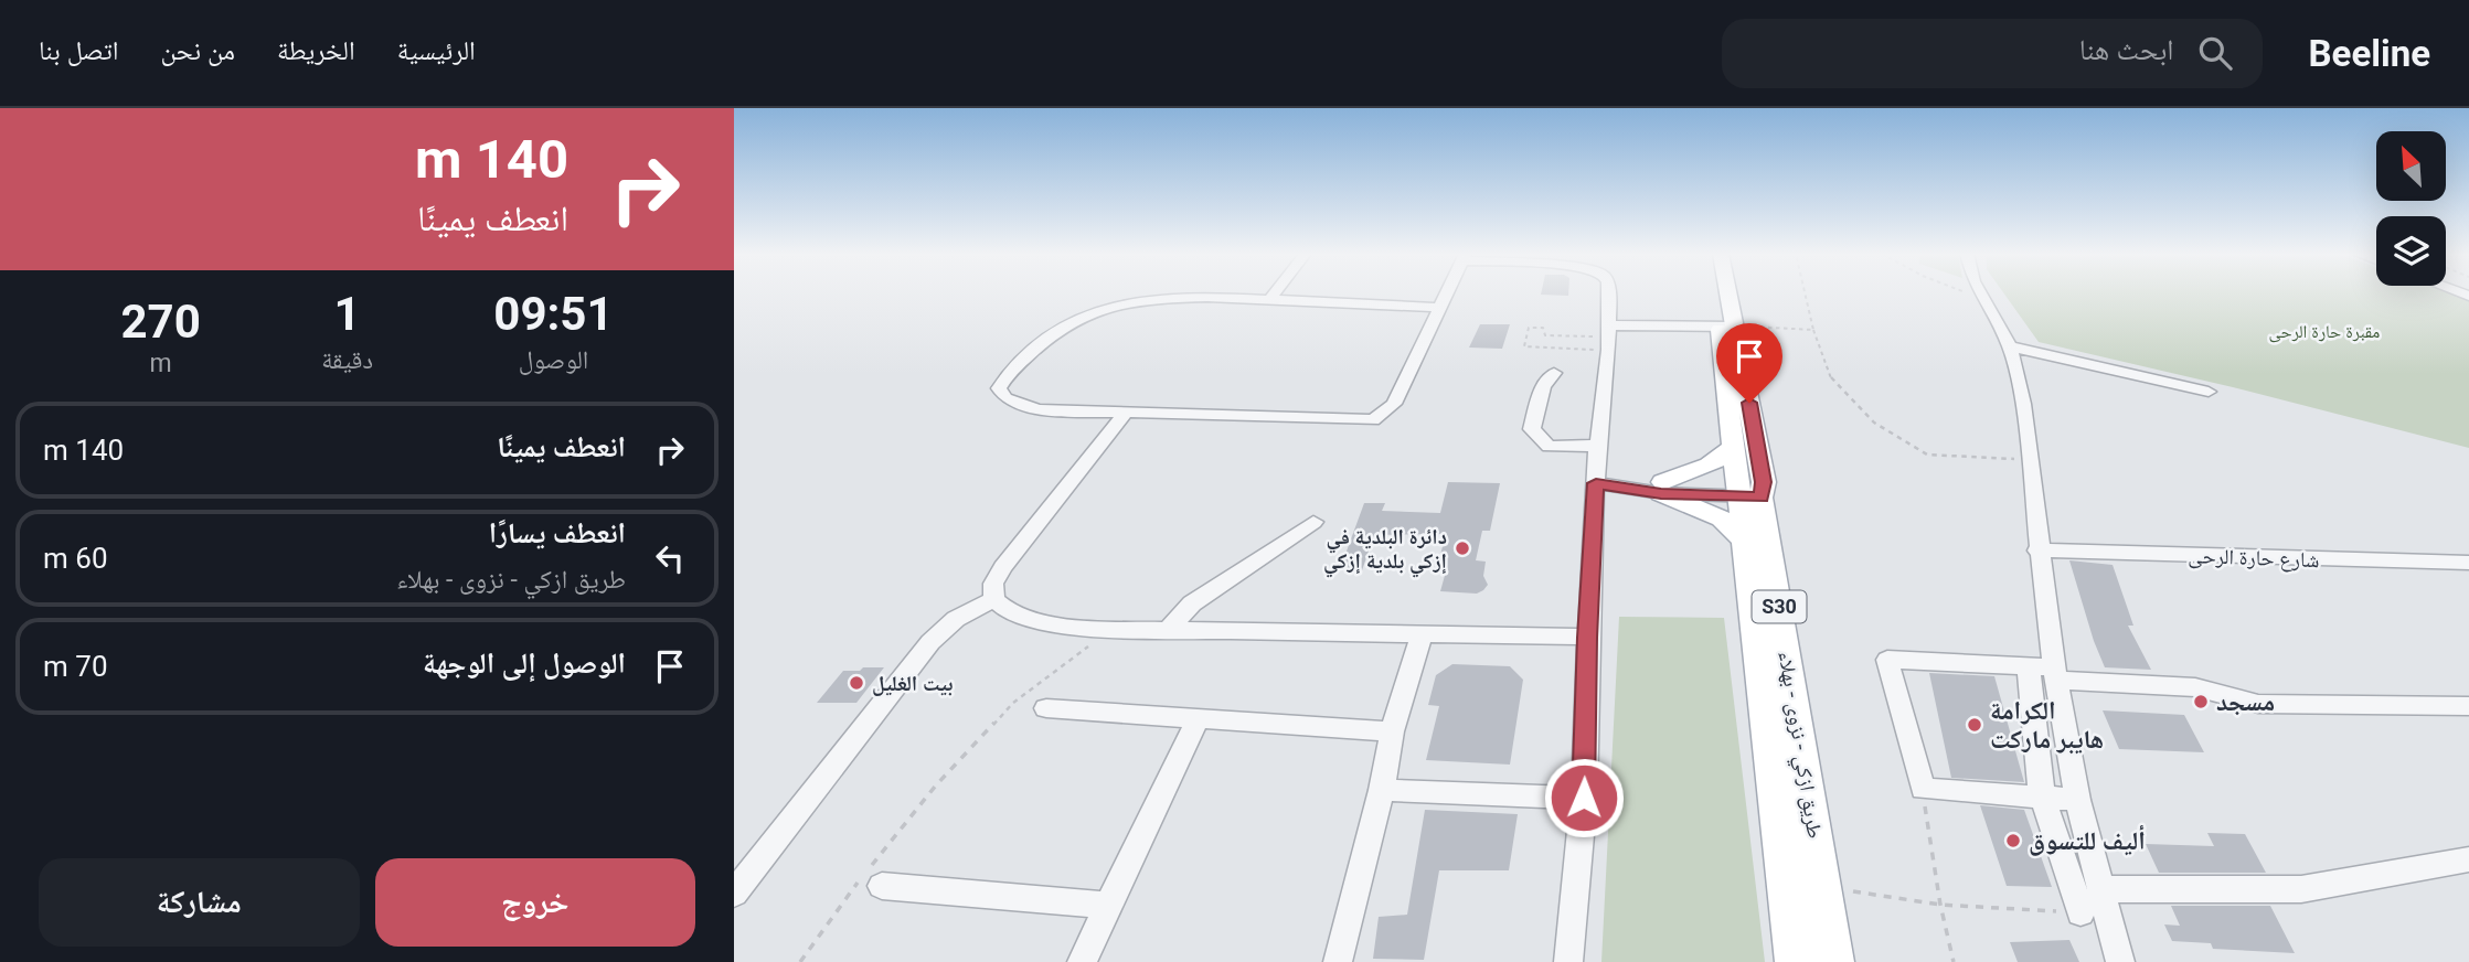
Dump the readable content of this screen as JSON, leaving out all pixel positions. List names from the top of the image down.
{
  "streets": {
    "main road": ["S30", "طريق ازكي - نزوى - بهلاء"],
    "street": ["شارع حارة الرحى"]
  },
  "parks": ["مقبرة حارة الرحى"],
  "places": [
    "دائرة البلدية في إزكي بلدية إزكي",
    "بيت الغليل",
    "مسجد",
    "الكرامة هايبر ماركت",
    "أليف للتسوق"
  ],
  "north": "top left",
  "page": {
    "header": "Beeline",
    "search": "ابحث هنا",
    "nav": [
      "الرئيسية",
      "الخريطة",
      "من نحن",
      "اتصل بنا"
    ],
    "turn": ["140 m", "انعطف يمينًا"],
    "eta": [
      "09:51",
      "الوصول",
      "1",
      "دقيقة",
      "270",
      "m"
    ],
    "list": [
      {
        "name": "انعطف يمينًا",
        "value": "140 m"
      },
      {
        "name": "انعطف يسارًا",
        "note": "طريق ازكي - نزوى - بهلاء",
        "value": "60 m"
      },
      {
        "name": "الوصول إلى الوجهة",
        "value": "70 m"
      }
    ],
    "buttons": ["خروج", "مشاركة"]
  }
}
